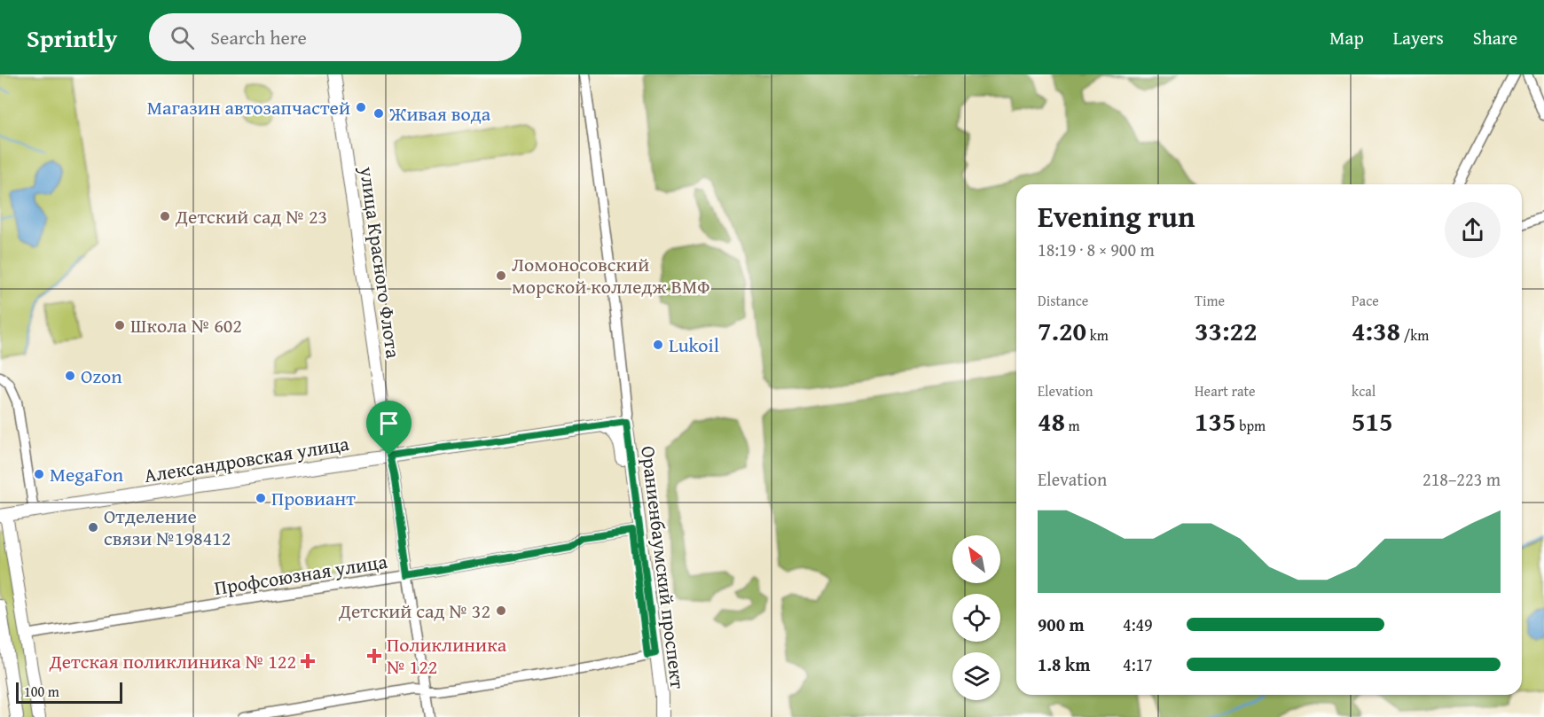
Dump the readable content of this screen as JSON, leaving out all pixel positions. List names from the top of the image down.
{
  "streets": {
    "main road": ["улица Красного Флота", "Александровская улица", "Ораниенбаумский проспект"],
    "street": ["Профсоюзная улица"]
  },
  "crossings": [
    ["улица Красного Флота", "Александровская улица"],
    ["Александровская улица", "Ораниенбаумский проспект"],
    ["Ораниенбаумский проспект", "Профсоюзная улица"]
  ],
  "places": {
    "other": [
      "Магазин автозапчастей",
      "Живая вода",
      "Детский сад № 23",
      "Ломоносовский морской колледж ВМФ",
      "Школа № 602",
      "Lukoil",
      "Ozon",
      "MegaFon",
      "Провиант",
      "Отделение связи №198412",
      "Детский сад № 32"
    ],
    "health": ["Поликлиника № 122", "Детская поликлиника № 122"]
  },
  "scale_bar": "100 m",
  "north": "top left",
  "page": {
    "header": "Sprintly",
    "search": "Search here",
    "nav": ["Map", "Layers", "Share"],
    "heading": ["Evening run", "18:19 · 8 × 900 m"],
    "stats": [
      ["Distance", "7.20 km"],
      ["Time", "33:22"],
      ["Pace", "4:38 /km"],
      ["Elevation", "48 m"],
      ["Heart rate", "135 bpm"],
      ["kcal", "515"]
    ],
    "chart": ["Elevation", "218–223 m"],
    "list": [
      {
        "name": "900 m",
        "note": "4:49"
      },
      {
        "name": "1.8 km",
        "note": "4:17"
      }
    ],
    "scale": "100 m"
  }
}
